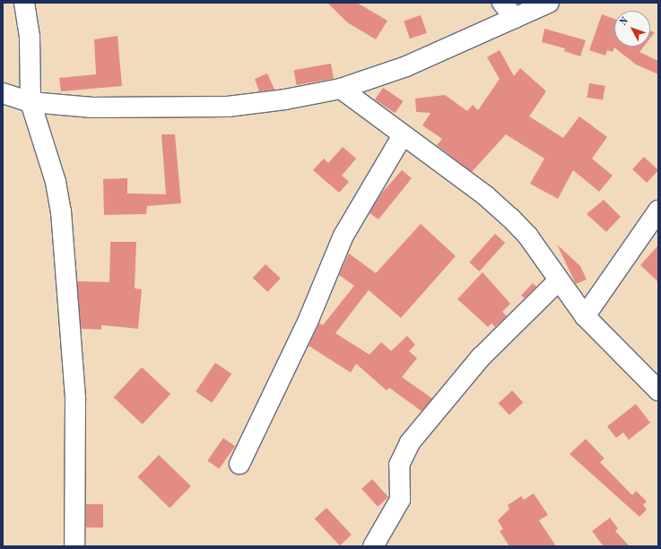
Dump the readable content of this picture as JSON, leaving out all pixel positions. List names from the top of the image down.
{
  "north": "top left"
}
